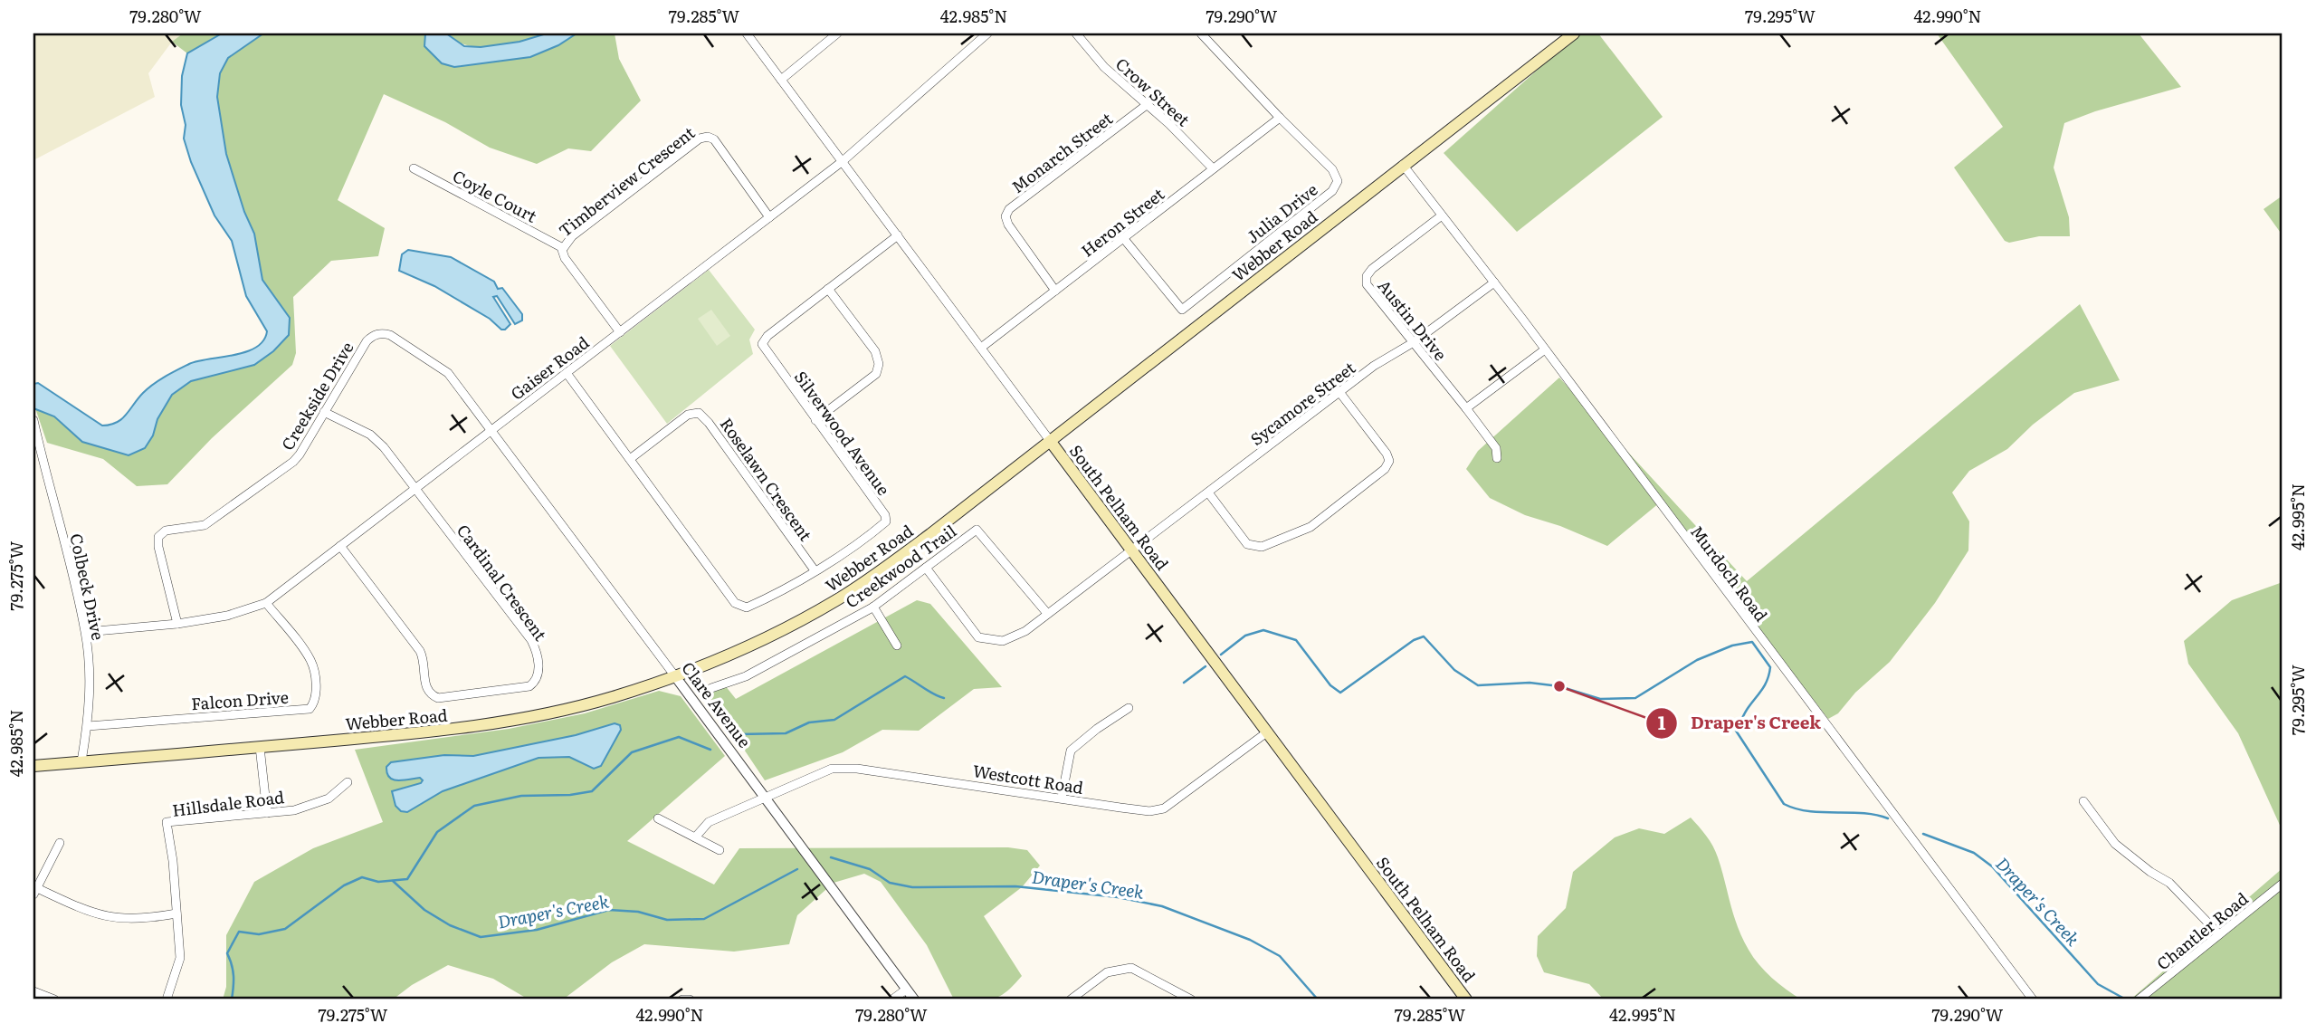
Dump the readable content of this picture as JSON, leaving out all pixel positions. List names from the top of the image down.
{
  "streets": {
    "main road": ["Webber Road", "South Pelham Road"],
    "street": [
      "Crow Street",
      "Monarch Street",
      "Timberview Crescent",
      "Coyle Court",
      "Julia Drive",
      "Heron Street",
      "Austin Drive",
      "Gaiser Road",
      "Creekside Drive",
      "Sycamore Street",
      "Silverwood Avenue",
      "Roselawn Crescent",
      "Creekwood Trail",
      "Murdoch Road",
      "Cardinal Crescent",
      "Colbeck Drive",
      "Falcon Drive",
      "Clare Avenue",
      "Westcott Road",
      "Hillsdale Road",
      "Chantler Road"
    ]
  },
  "crossings": [
    ["Crow Street", "Monarch Street"],
    ["Crow Street", "Heron Street"],
    ["Monarch Street", "Heron Street"],
    ["Timberview Crescent", "Coyle Court"],
    ["Timberview Crescent", "Gaiser Road"],
    ["Julia Drive", "Heron Street"],
    ["Heron Street", "South Pelham Road"],
    ["Webber Road", "South Pelham Road"],
    ["Webber Road", "Murdoch Road"],
    ["Webber Road", "Colbeck Drive"],
    ["Webber Road", "Clare Avenue"],
    ["Austin Drive", "Sycamore Street"],
    ["Austin Drive", "Murdoch Road"],
    ["Gaiser Road", "Creekside Drive"],
    ["Gaiser Road", "Silverwood Avenue"],
    ["Gaiser Road", "South Pelham Road"],
    ["Gaiser Road", "Cardinal Crescent"],
    ["Gaiser Road", "Colbeck Drive"],
    ["Gaiser Road", "Falcon Drive"],
    ["Gaiser Road", "Clare Avenue"],
    ["Creekside Drive", "Clare Avenue"],
    ["Sycamore Street", "South Pelham Road"],
    ["Sycamore Street", "Creekwood Trail"],
    ["Sycamore Street", "Murdoch Road"],
    ["Silverwood Avenue", "Roselawn Crescent"],
    ["Silverwood Avenue", "South Pelham Road"],
    ["South Pelham Road", "Westcott Road"],
    ["Colbeck Drive", "Falcon Drive"],
    ["Clare Avenue", "Westcott Road"]
  ],
  "water": ["Draper's Creek"],
  "places": ["Draper's Creek"],
  "coordinates": [
    "79.280°W",
    "79.285°W",
    "42.985°N",
    "79.290°W",
    "79.295°W",
    "42.990°N",
    "42.995°N",
    "79.275°W"
  ]
}
